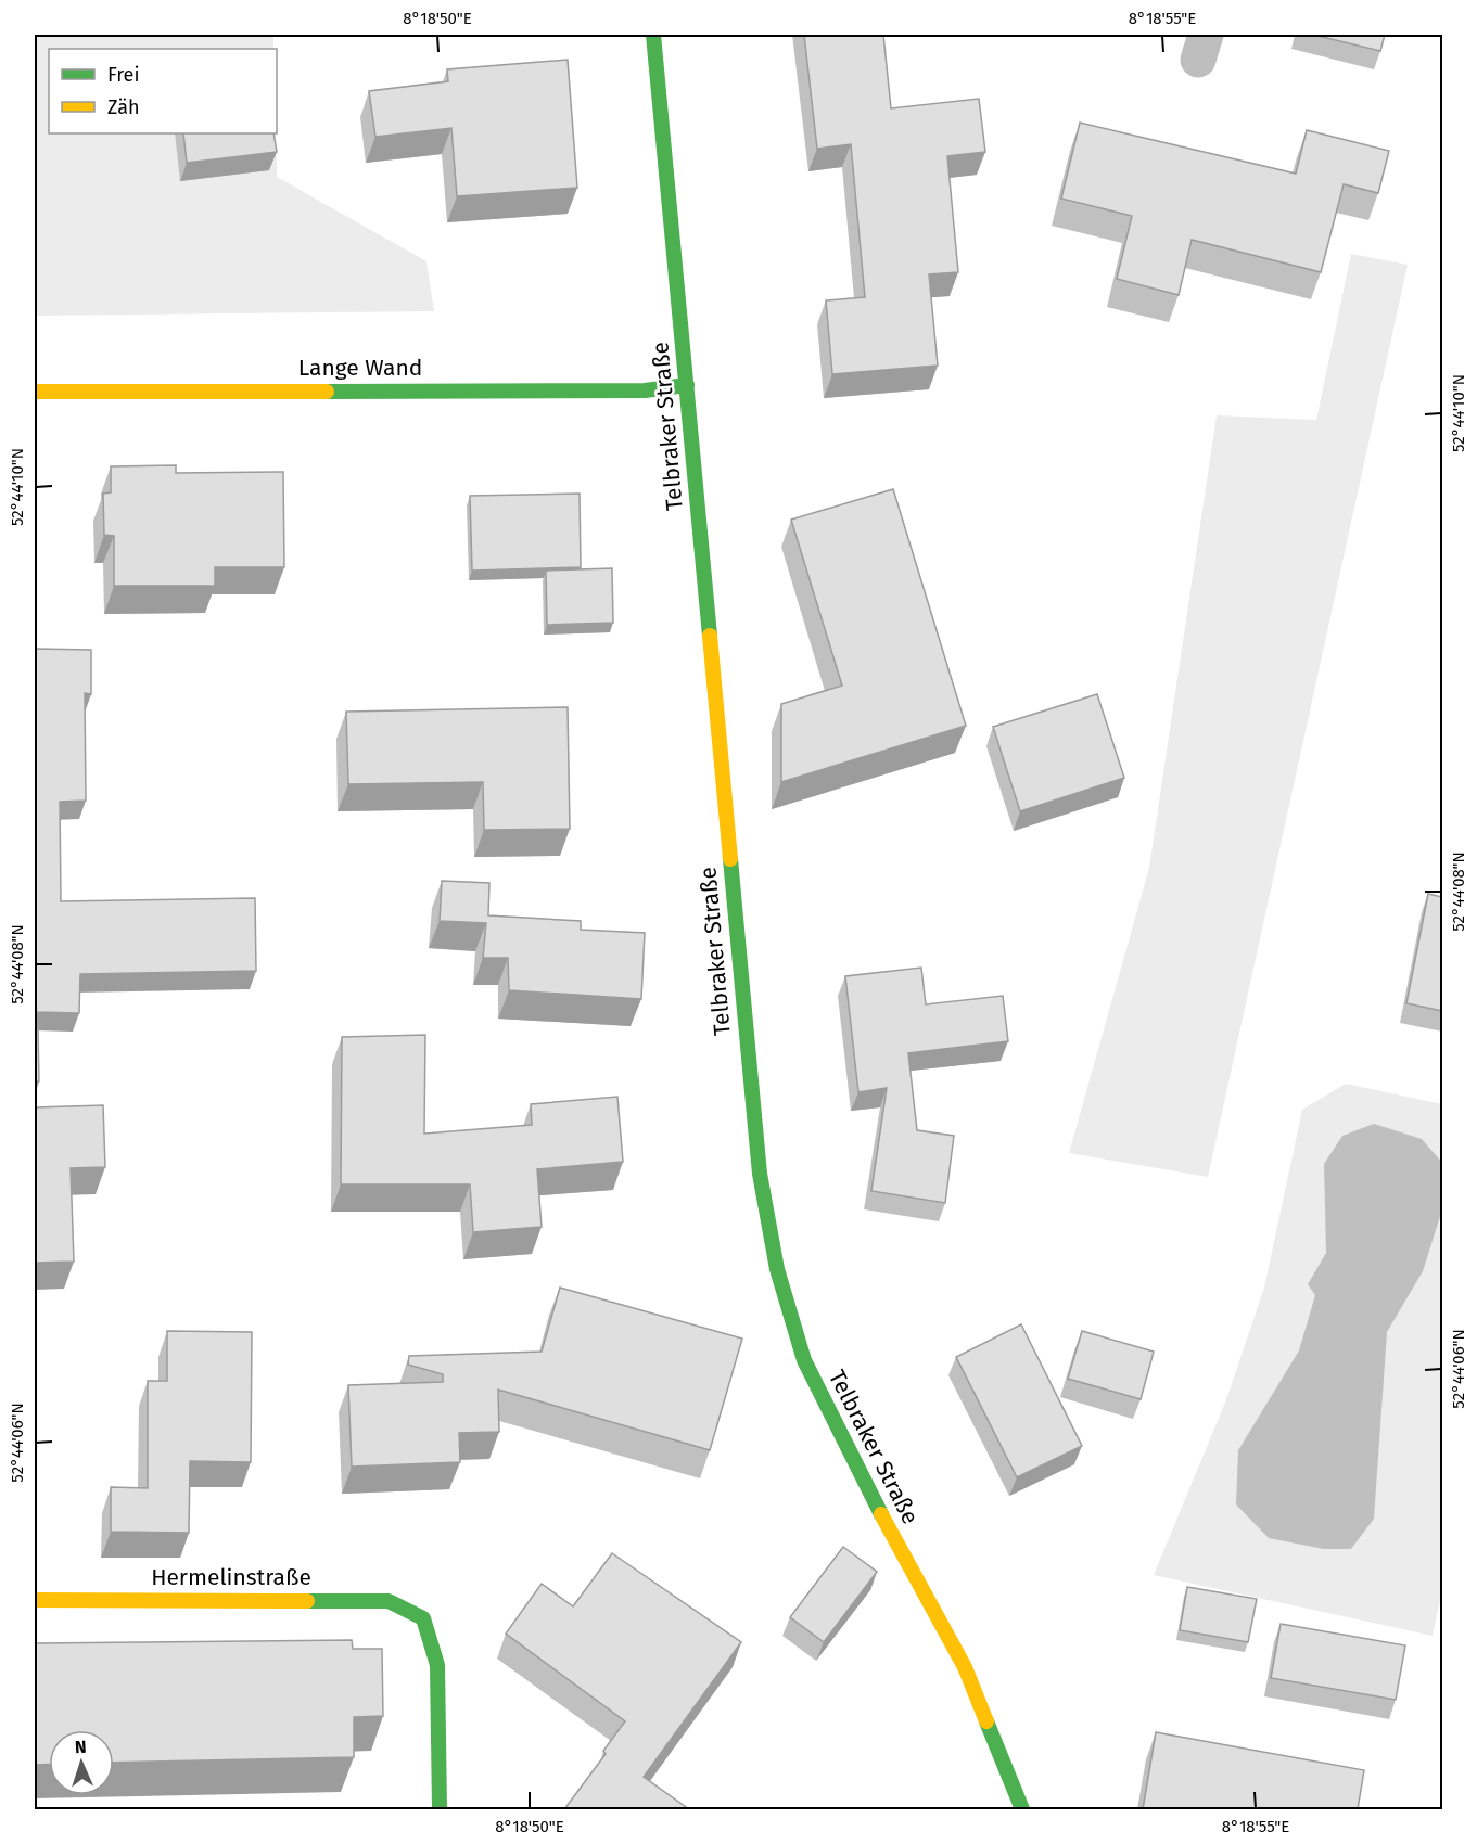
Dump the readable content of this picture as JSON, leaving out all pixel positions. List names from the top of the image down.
{
  "streets": {
    "street": ["Lange Wand", "Telbraker Straße", "Hermelinstraße"]
  },
  "crossings": [
    ["Lange Wand", "Telbraker Straße"]
  ],
  "legend": ["Frei", "Zäh"],
  "north": "top",
  "coordinates": [
    "8°18'50\"E",
    "8°18'55\"E",
    "52°44'10\"N",
    "52°44'08\"N",
    "52°44'06\"N"
  ]
}
